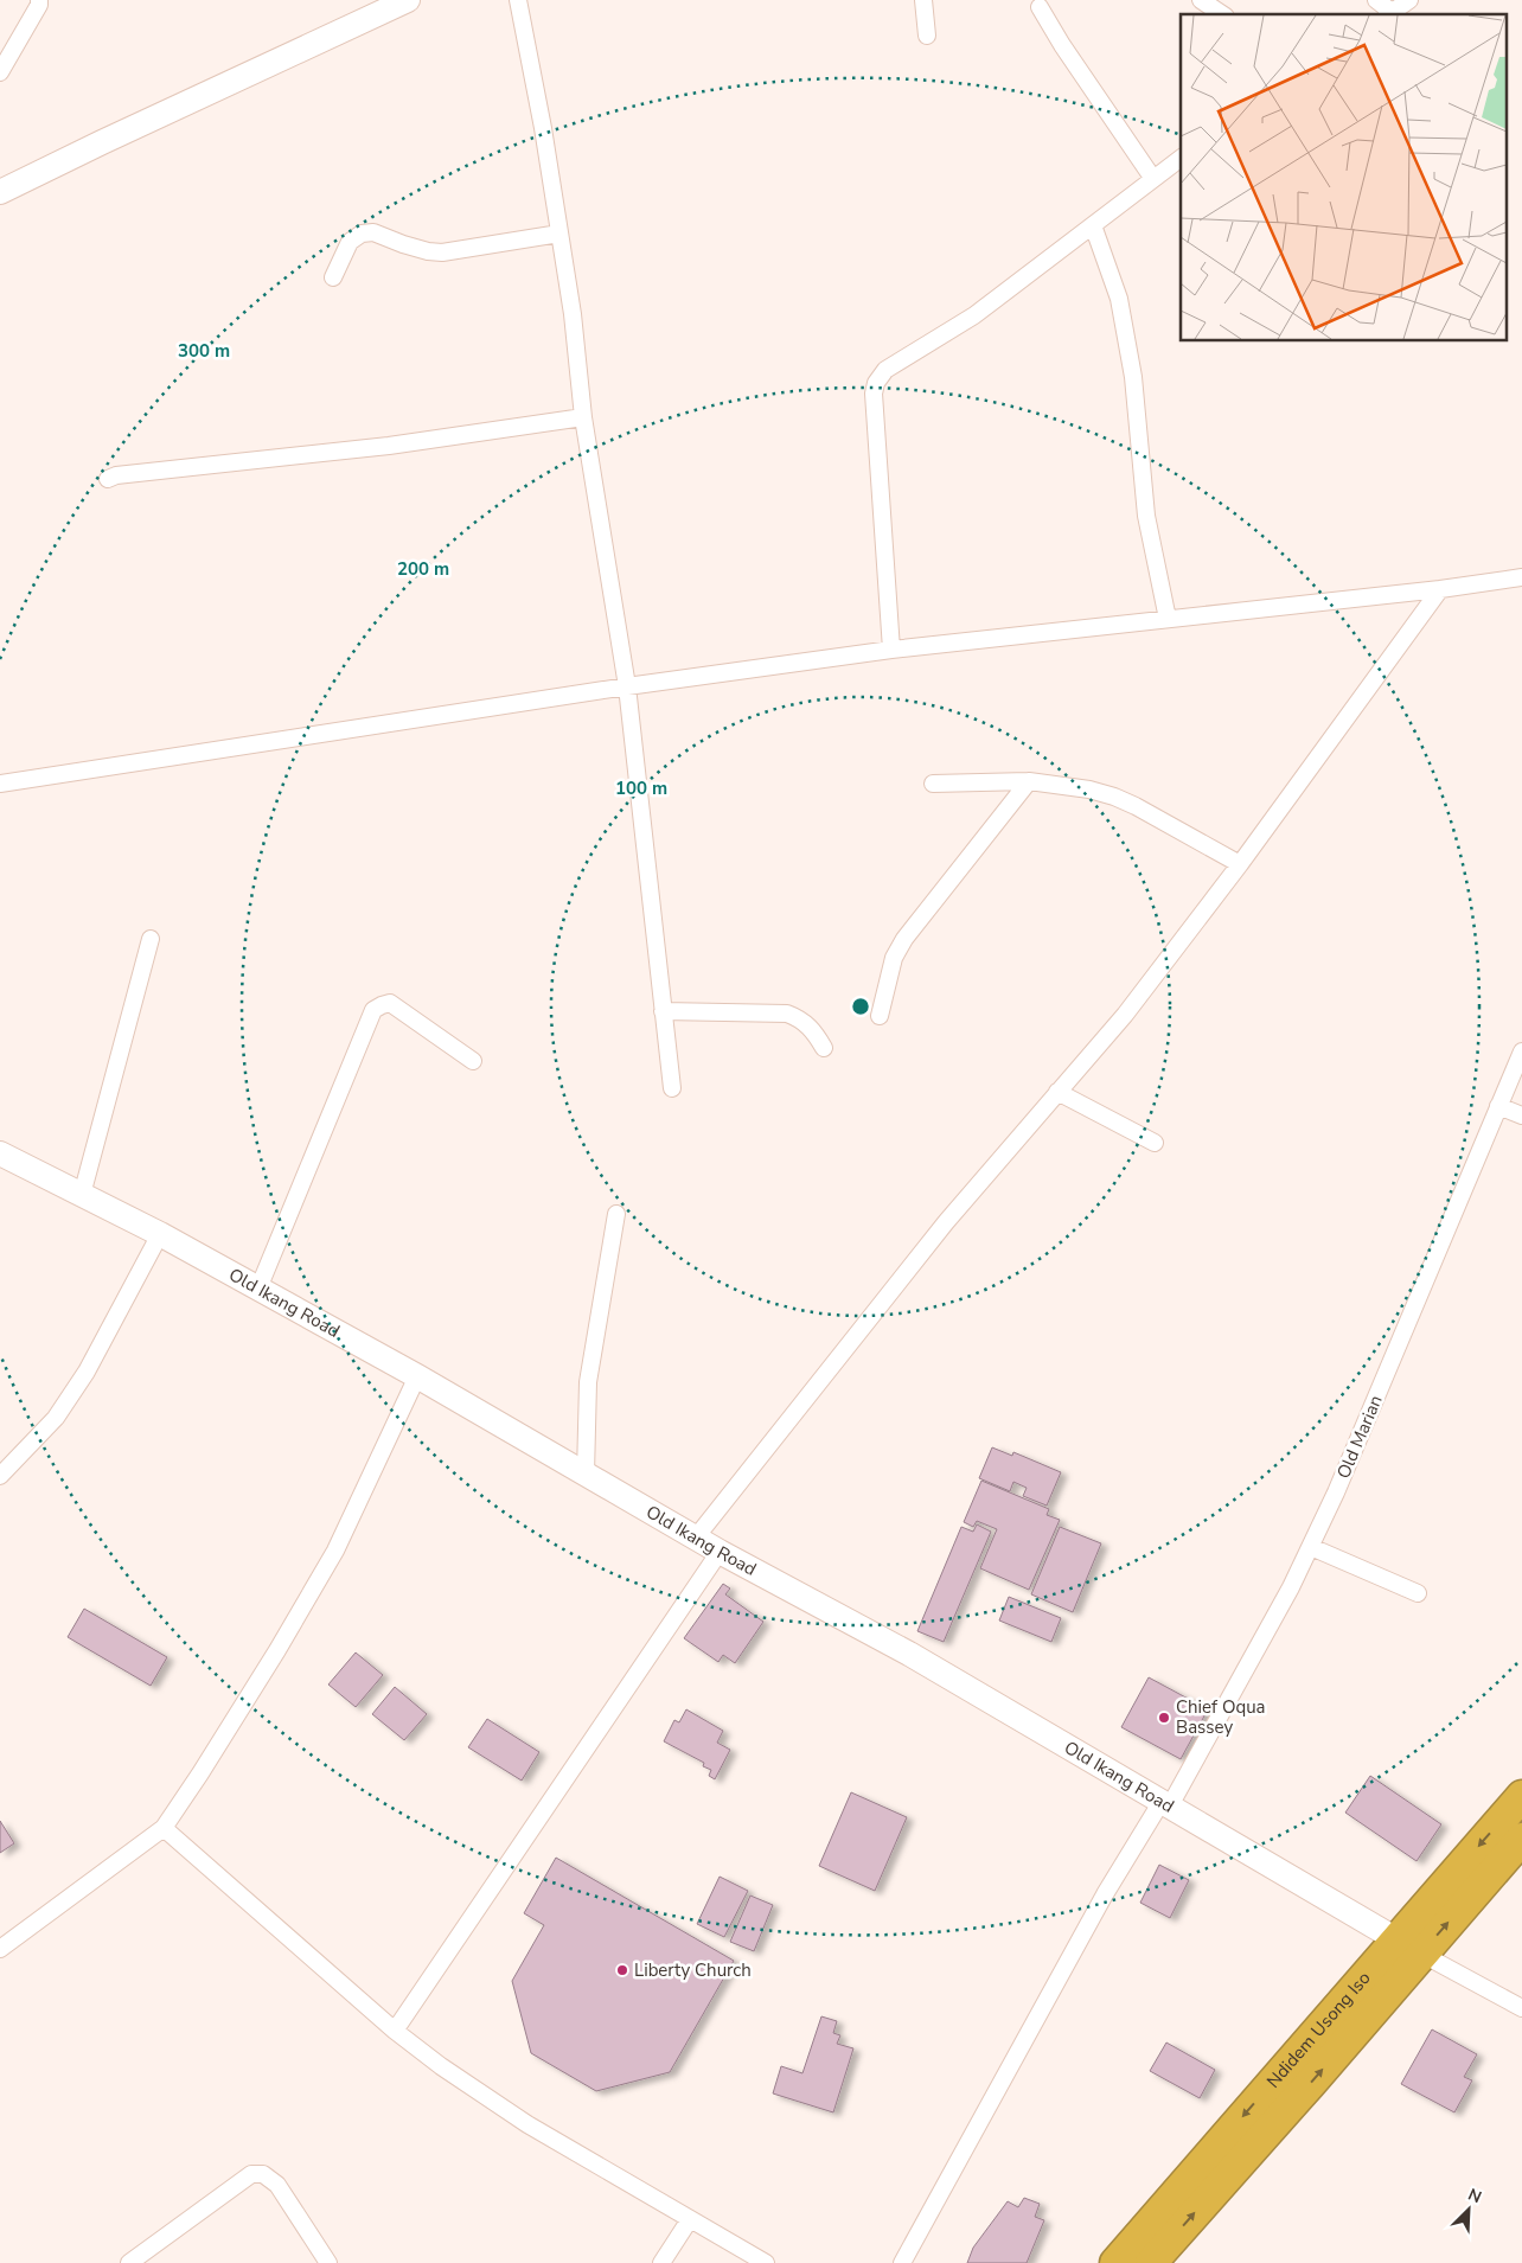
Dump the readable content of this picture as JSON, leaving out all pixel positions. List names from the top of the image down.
{
  "streets": {
    "highway": ["Ndidem Usong Iso"],
    "street": ["Old Ikang Road", "Old Marian"]
  },
  "crossings": [
    ["Old Ikang Road", "Old Marian"],
    ["Old Ikang Road", "Ndidem Usong Iso"]
  ],
  "places": ["Chief Oqua Bassey", "Liberty Church"],
  "north": "top right",
  "rings": ["300 m", "200 m", "100 m"]
}
